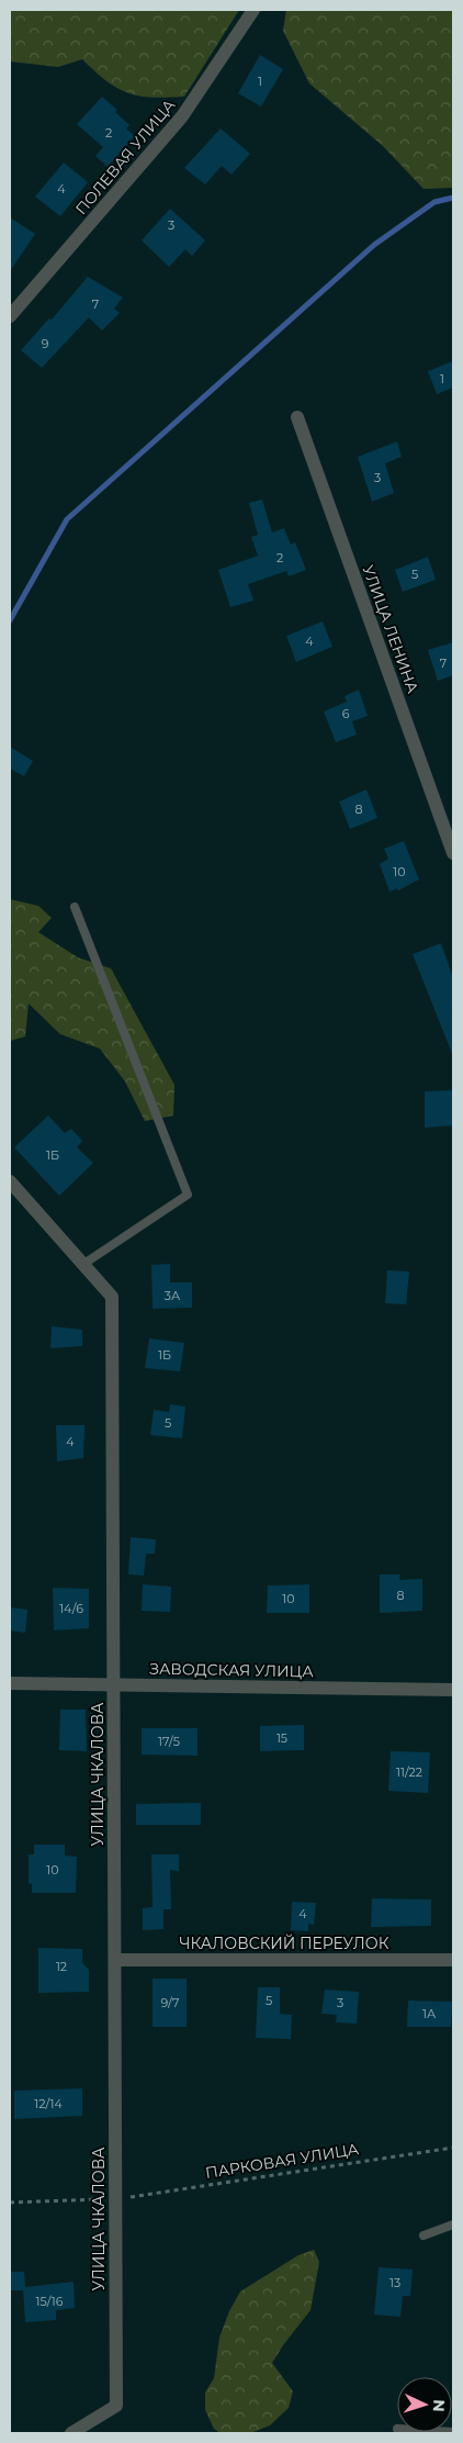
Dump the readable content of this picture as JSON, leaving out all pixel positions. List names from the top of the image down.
{
  "streets": {
    "street": [
      "ПОЛЕВАЯ УЛИЦА",
      "УЛИЦА ЛЕНИНА",
      "ЗАВОДСКАЯ УЛИЦА",
      "УЛИЦА ЧКАЛОВА",
      "ЧКАЛОВСКИЙ ПЕРЕУЛОК"
    ],
    "path": ["ПАРКОВАЯ УЛИЦА"]
  },
  "crossings": [
    ["ЗАВОДСКАЯ УЛИЦА", "УЛИЦА ЧКАЛОВА"],
    ["УЛИЦА ЧКАЛОВА", "ЧКАЛОВСКИЙ ПЕРЕУЛОК"],
    ["УЛИЦА ЧКАЛОВА", "ПАРКОВАЯ УЛИЦА"]
  ],
  "house_numbers": [
    "1",
    "2",
    "4",
    "3",
    "7",
    "9",
    "1",
    "3",
    "2",
    "5",
    "4",
    "7",
    "6",
    "8",
    "10",
    "1Б",
    "3А",
    "1Б",
    "5",
    "4",
    "8",
    "10",
    "14/6",
    "15",
    "17/5",
    "11/22",
    "10",
    "4",
    "12",
    "5",
    "9/7",
    "3",
    "1А",
    "12/14",
    "13",
    "15/16"
  ],
  "north": "right"
}
